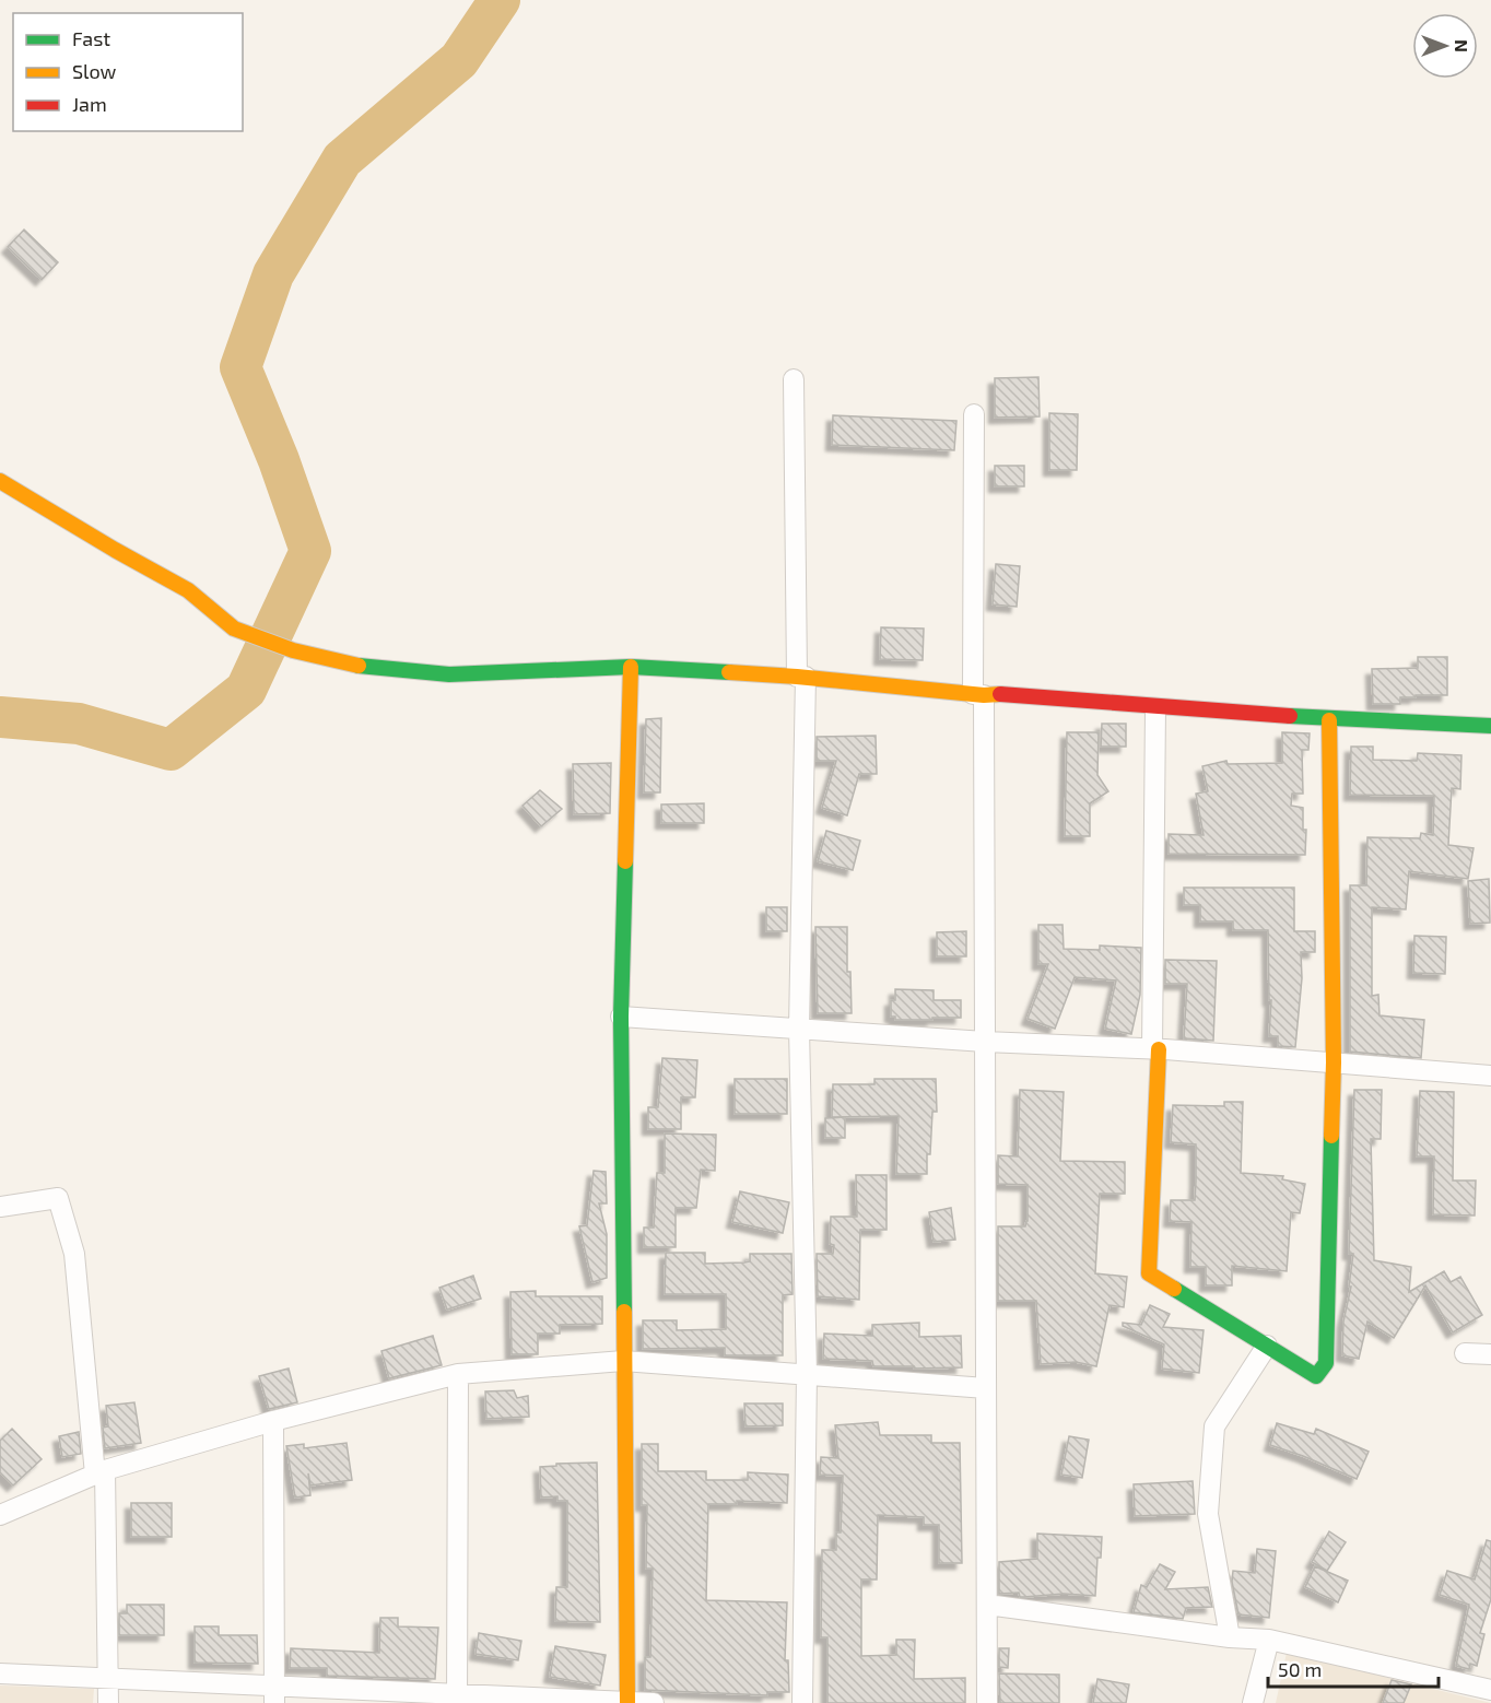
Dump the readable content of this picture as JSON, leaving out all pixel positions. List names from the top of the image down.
{
  "legend": ["Fast", "Slow", "Jam"],
  "scale_bar": "50 m",
  "north": "right"
}
